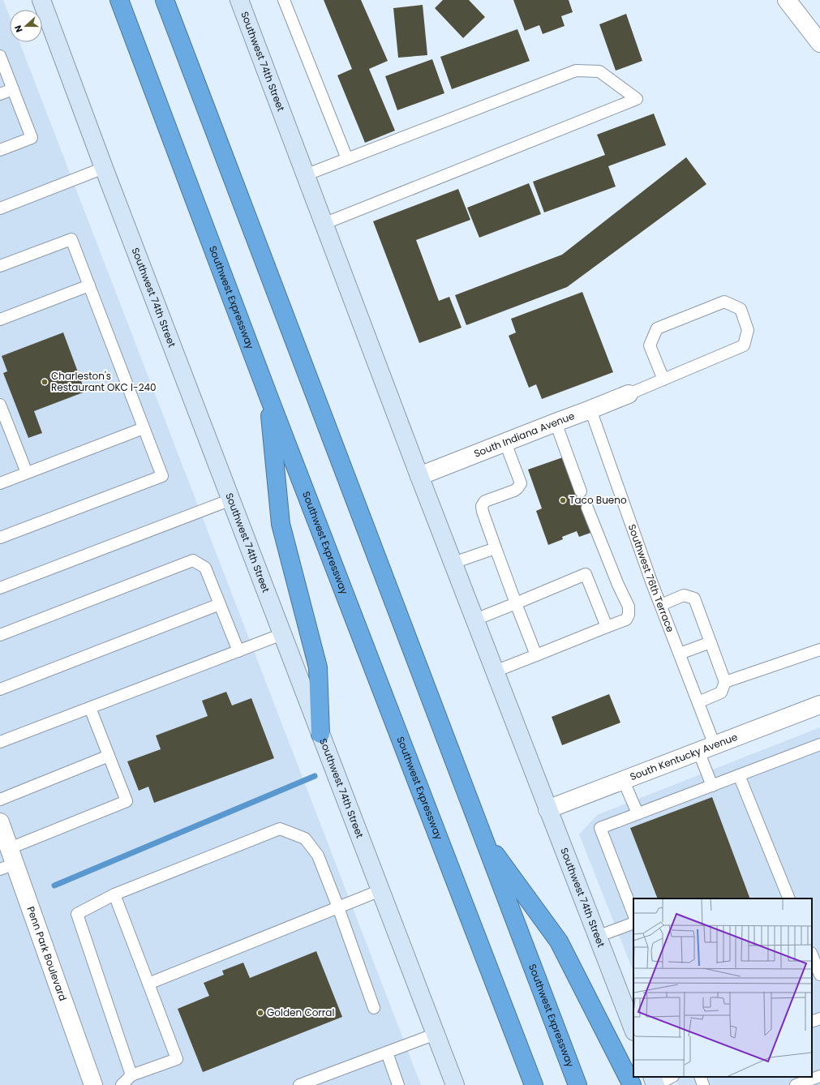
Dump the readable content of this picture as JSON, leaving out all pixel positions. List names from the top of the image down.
{
  "streets": {
    "highway": ["Southwest Expressway"],
    "main road": ["Southwest 74th Street"],
    "street": ["South Indiana Avenue", "South Kentucky Avenue", "Penn Park Boulevard"],
    "lane": ["Southwest 76th Terrace"]
  },
  "crossings": [
    ["Southwest 74th Street", "South Indiana Avenue"],
    ["Southwest 74th Street", "South Kentucky Avenue"],
    ["South Indiana Avenue", "Southwest 76th Terrace"],
    ["Southwest 76th Terrace", "South Kentucky Avenue"]
  ],
  "places": ["Charleston's Restaurant OKC I-240", "Taco Bueno", "Golden Corral"],
  "north": "left"
}
